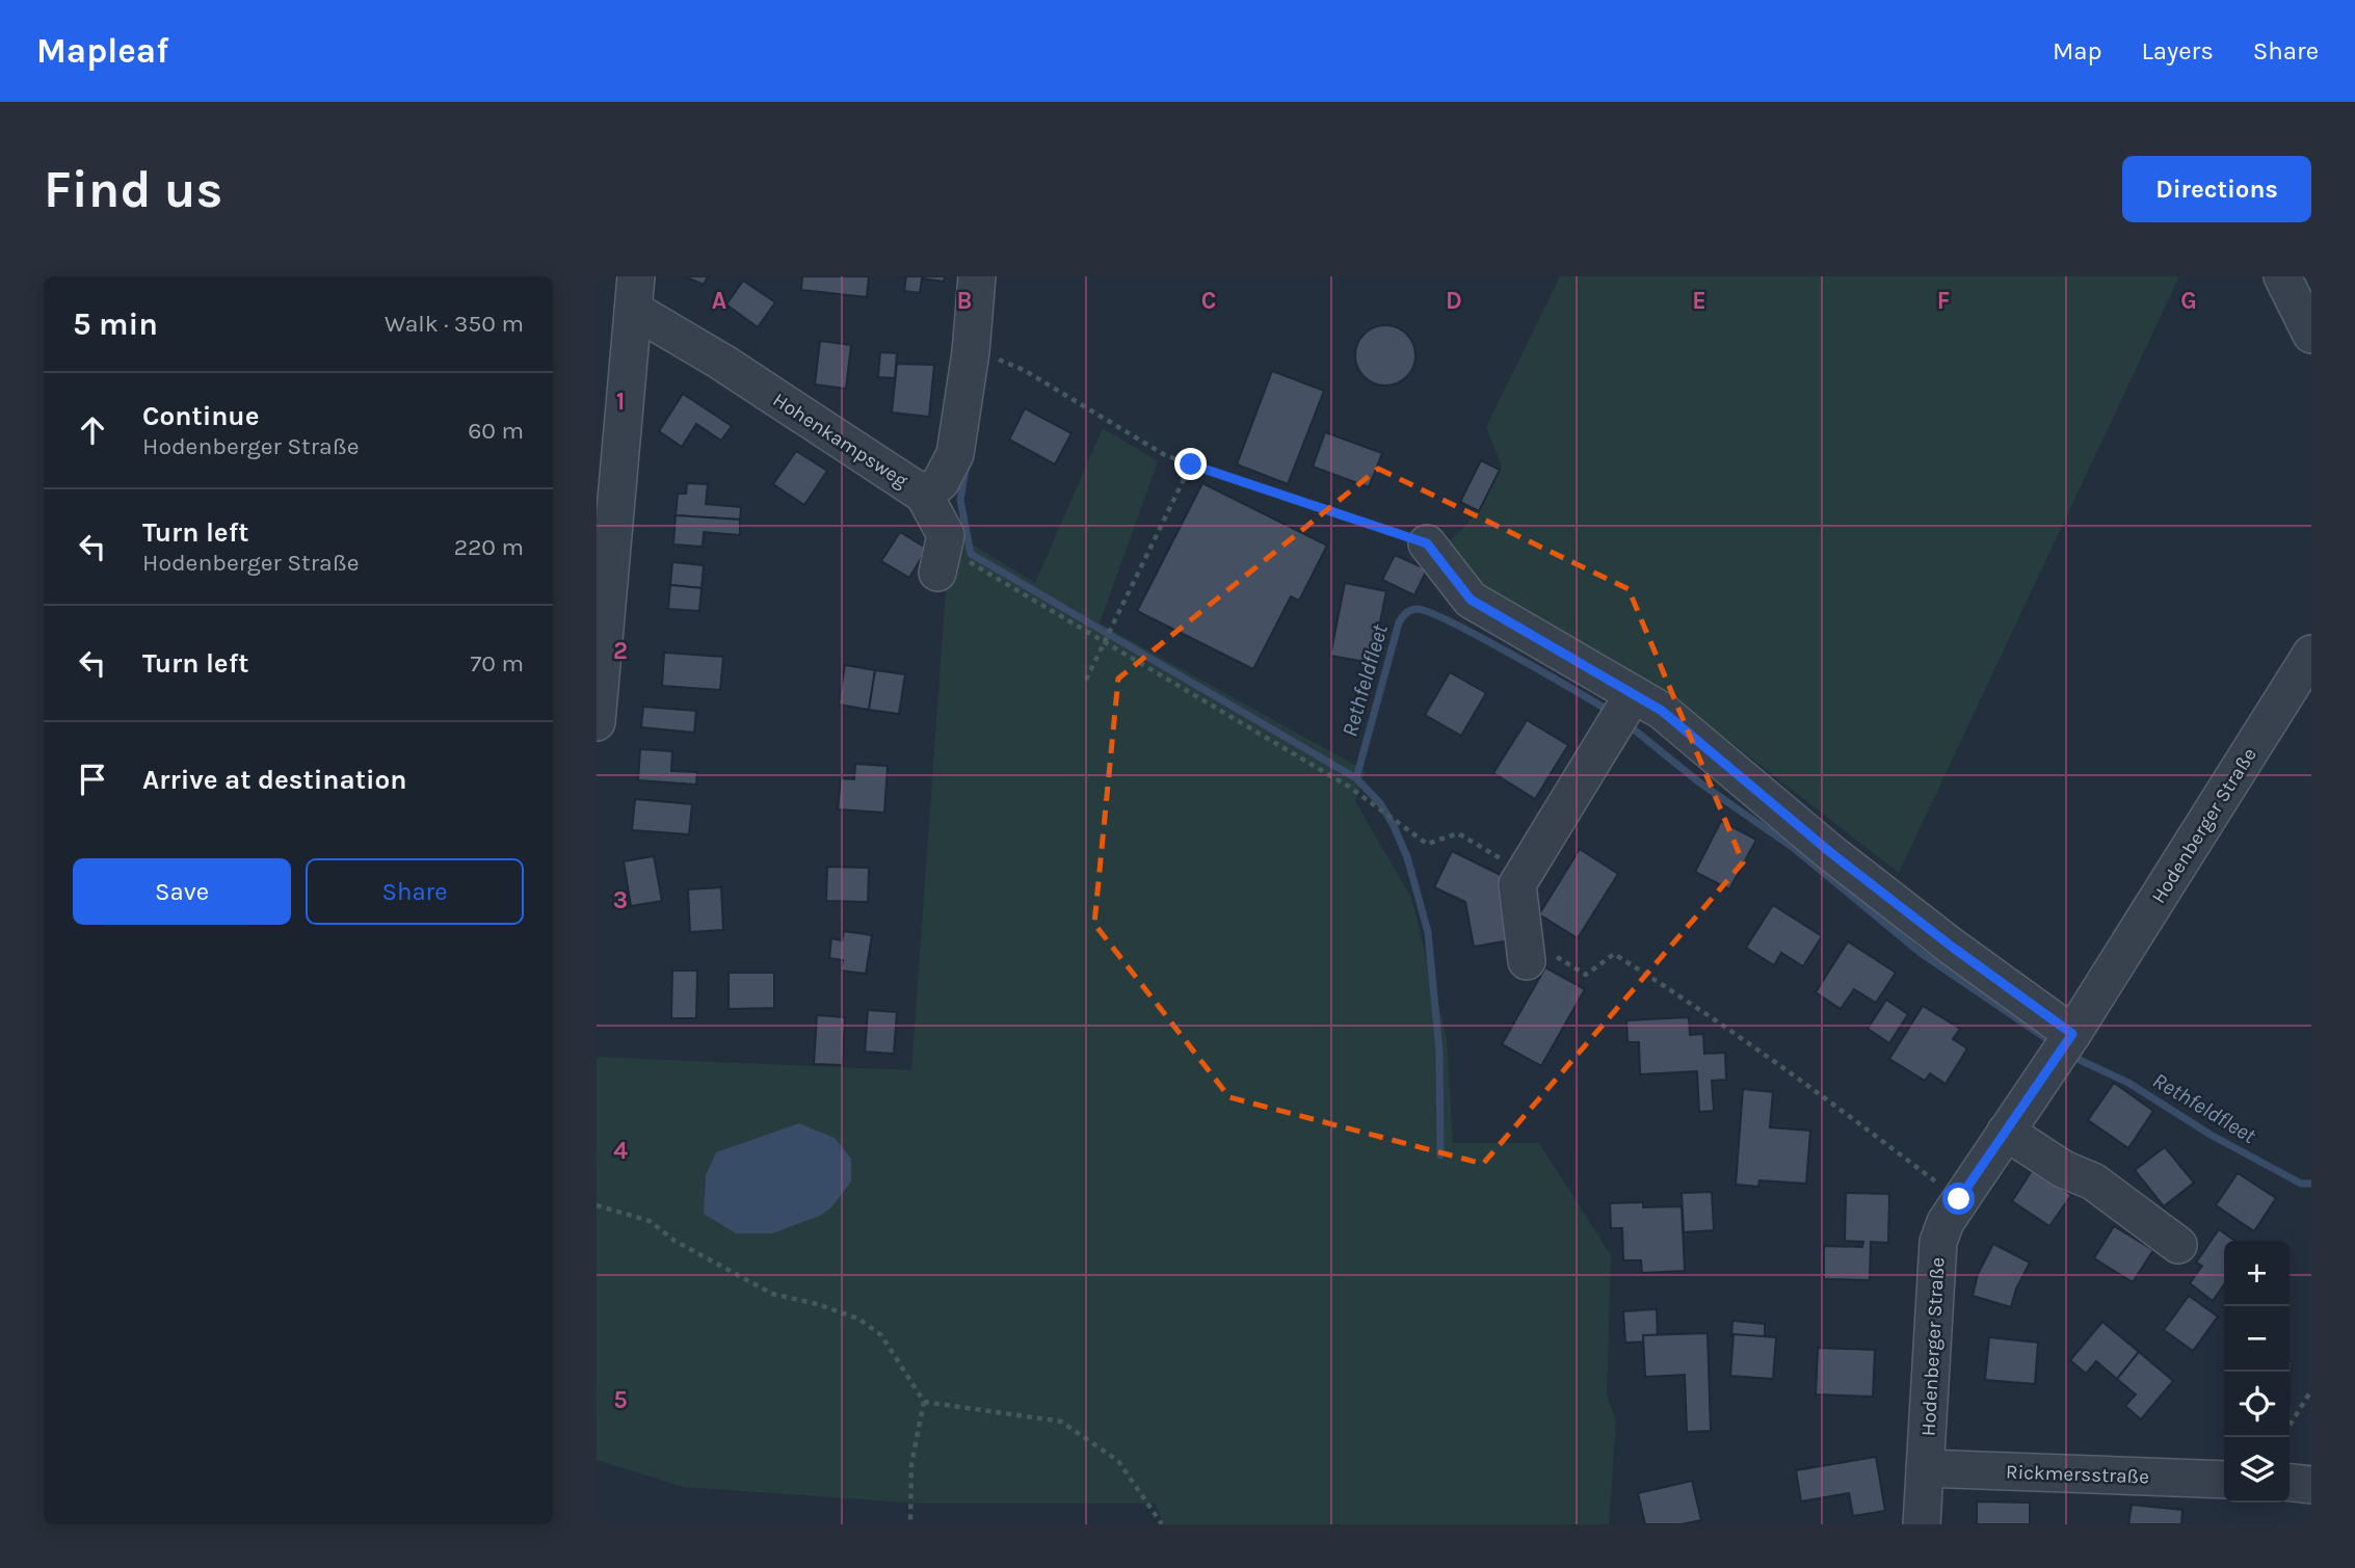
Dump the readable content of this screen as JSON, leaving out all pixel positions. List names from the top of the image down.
{
  "streets": {
    "street": ["Hohenkampsweg", "Hodenberger Straße", "Rickmersstraße"]
  },
  "crossings": [
    ["Hodenberger Straße", "Rickmersstraße"]
  ],
  "water": ["Rethfeldfleet"],
  "page": {
    "header": "Mapleaf",
    "nav": ["Map", "Layers", "Share"],
    "buttons": [
      "Directions",
      ["Save", "Share"]
    ],
    "title": "Find us",
    "heading": ["5 min", "Walk · 350 m"],
    "list": [
      ["Continue", "Hodenberger Straße", "60 m"],
      ["Turn left", "Hodenberger Straße", "220 m"],
      ["Turn left", "70 m"],
      "Arrive at destination"
    ],
    "map_buttons": ["+", "−"]
  },
  "grid": {
    "columns": [
      "A",
      "B",
      "C",
      "D",
      "E",
      "F",
      "G"
    ],
    "rows": [
      "1",
      "2",
      "3",
      "4",
      "5"
    ]
  }
}
